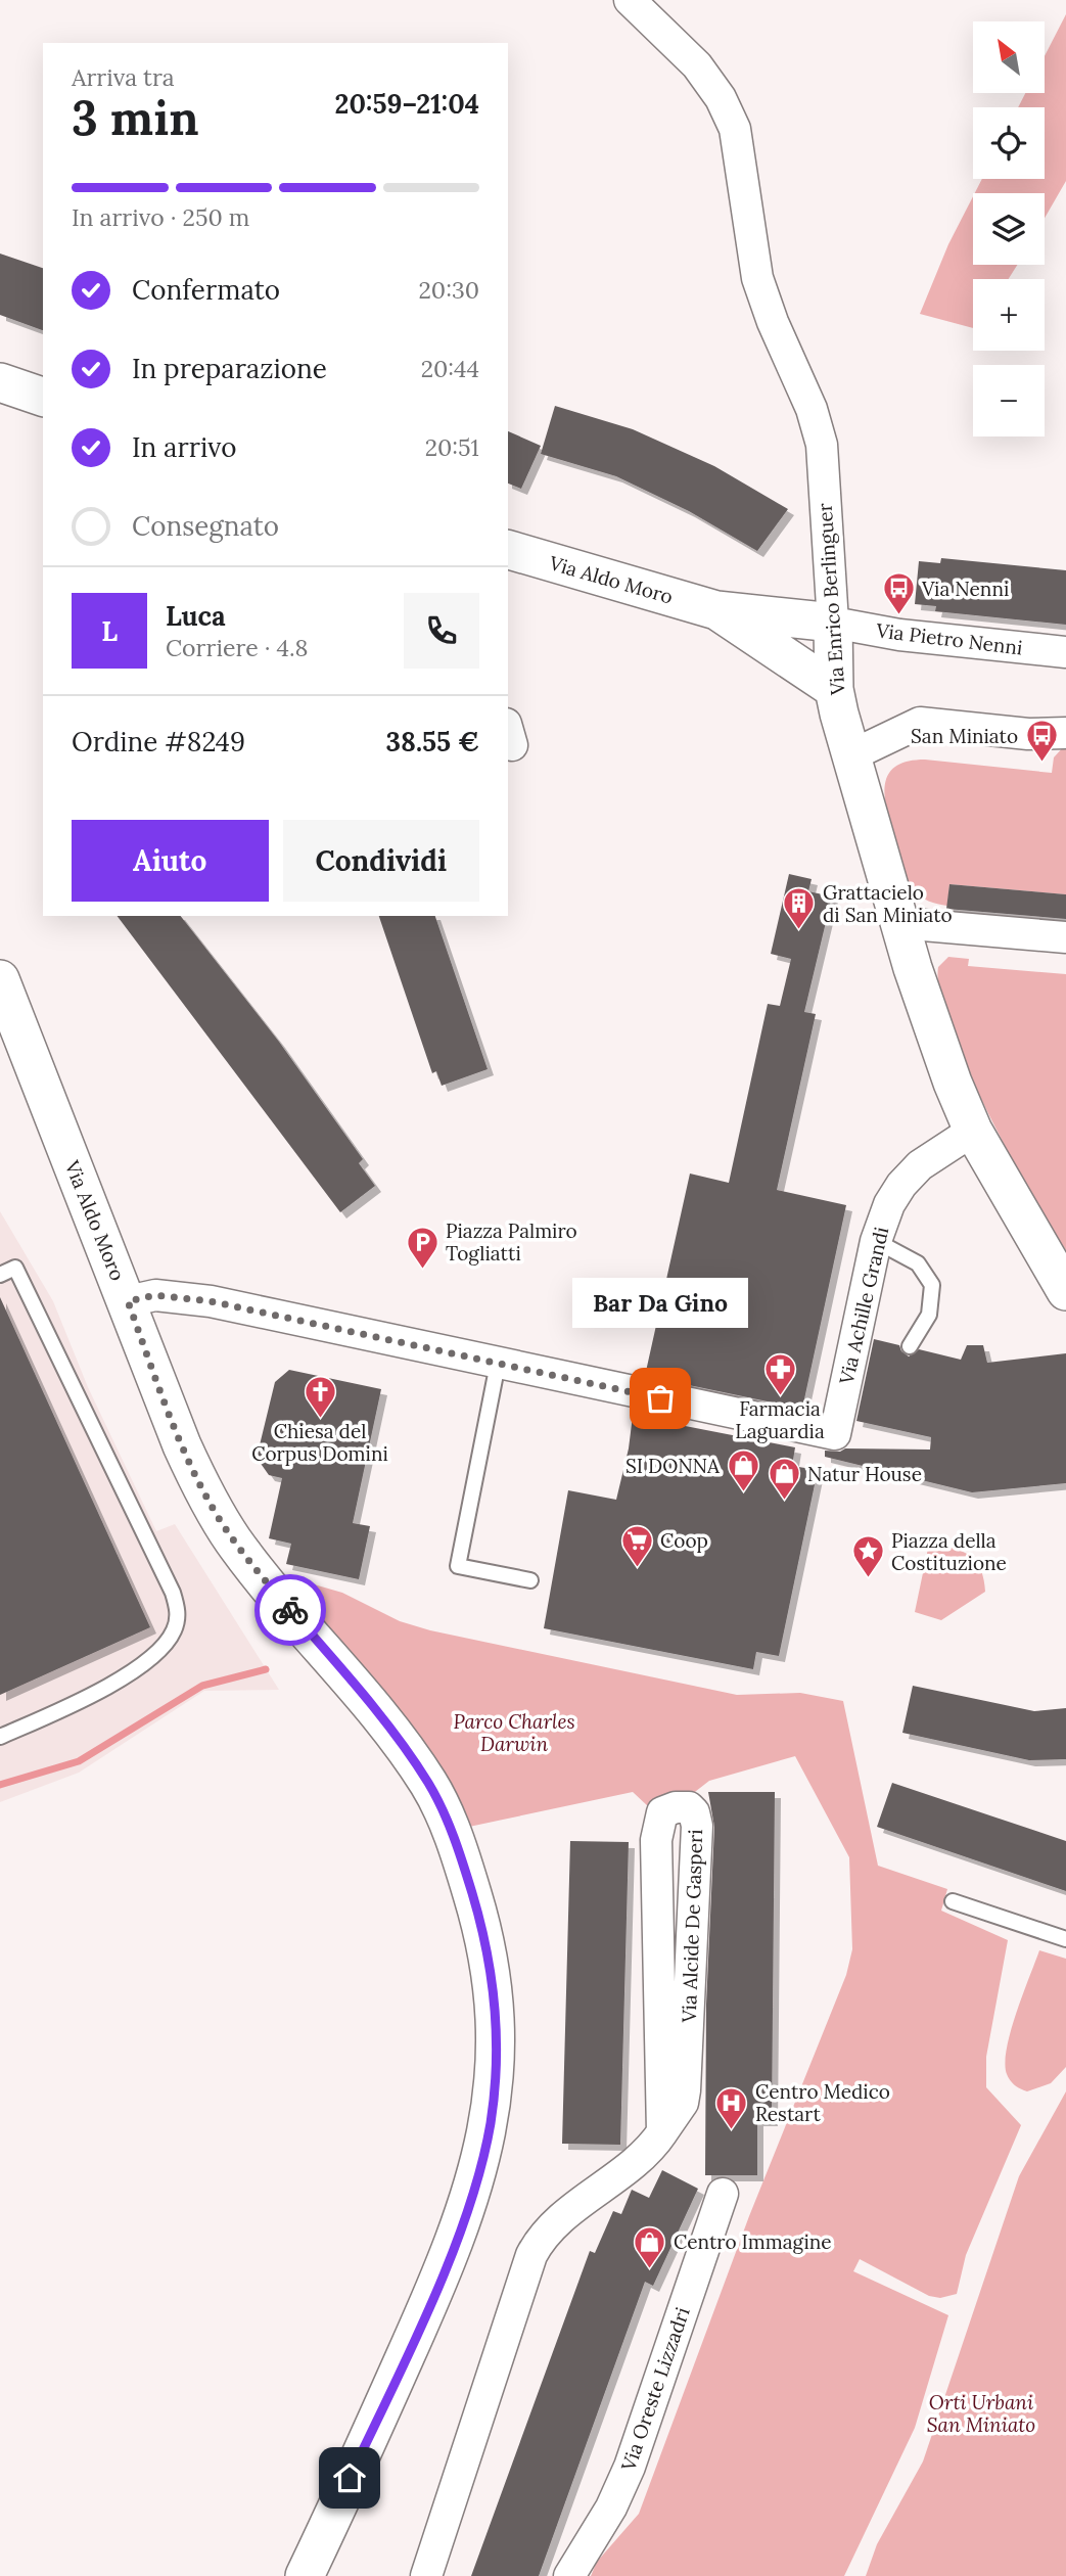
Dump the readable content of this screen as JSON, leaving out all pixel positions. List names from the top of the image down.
{
  "streets": {
    "street": [
      "Via Aldo Moro",
      "Via Enrico Berlinguer",
      "Via Pietro Nenni",
      "Via Achille Grandi",
      "Via Alcide De Gasperi",
      "Via Oreste Lizzadri"
    ]
  },
  "crossings": [
    ["Via Aldo Moro", "Via Enrico Berlinguer"],
    ["Via Aldo Moro", "Via Pietro Nenni"],
    ["Via Enrico Berlinguer", "Via Pietro Nenni"],
    ["Via Enrico Berlinguer", "Via Achille Grandi"]
  ],
  "parks": ["Parco Charles Darwin", "Orti Urbani San Miniato"],
  "places": {
    "bus stop": ["Via Nenni", "San Miniato"],
    "building": ["Grattacielo di San Miniato"],
    "parking": ["Piazza Palmiro Togliatti"],
    "pharmacy": ["Farmacia Laguardia"],
    "other": ["Bar Da Gino"],
    "church": ["Chiesa del Corpus Domini"],
    "shop": ["SI DONNA", "Natur House", "Centro Immagine"],
    "supermarket": ["Coop"],
    "place": ["Piazza della Costituzione"],
    "hospital": ["Centro Medico Restart"]
  },
  "north": "top left",
  "page": {
    "map_buttons": ["+", "−"],
    "heading": ["3 min", "Arriva tra", "20:59–21:04"],
    "panel": [
      "Luca",
      "Corriere · 4.8",
      "Ordine #8249",
      "38.55 €"
    ],
    "bar": "In arrivo · 250 m",
    "list": [
      ["Confermato", "20:30"],
      ["In preparazione", "20:44"],
      ["In arrivo", "20:51"],
      "Consegnato"
    ],
    "round": "L",
    "buttons": ["Aiuto", "Condividi"],
    "bubble": "Bar Da Gino"
  }
}
